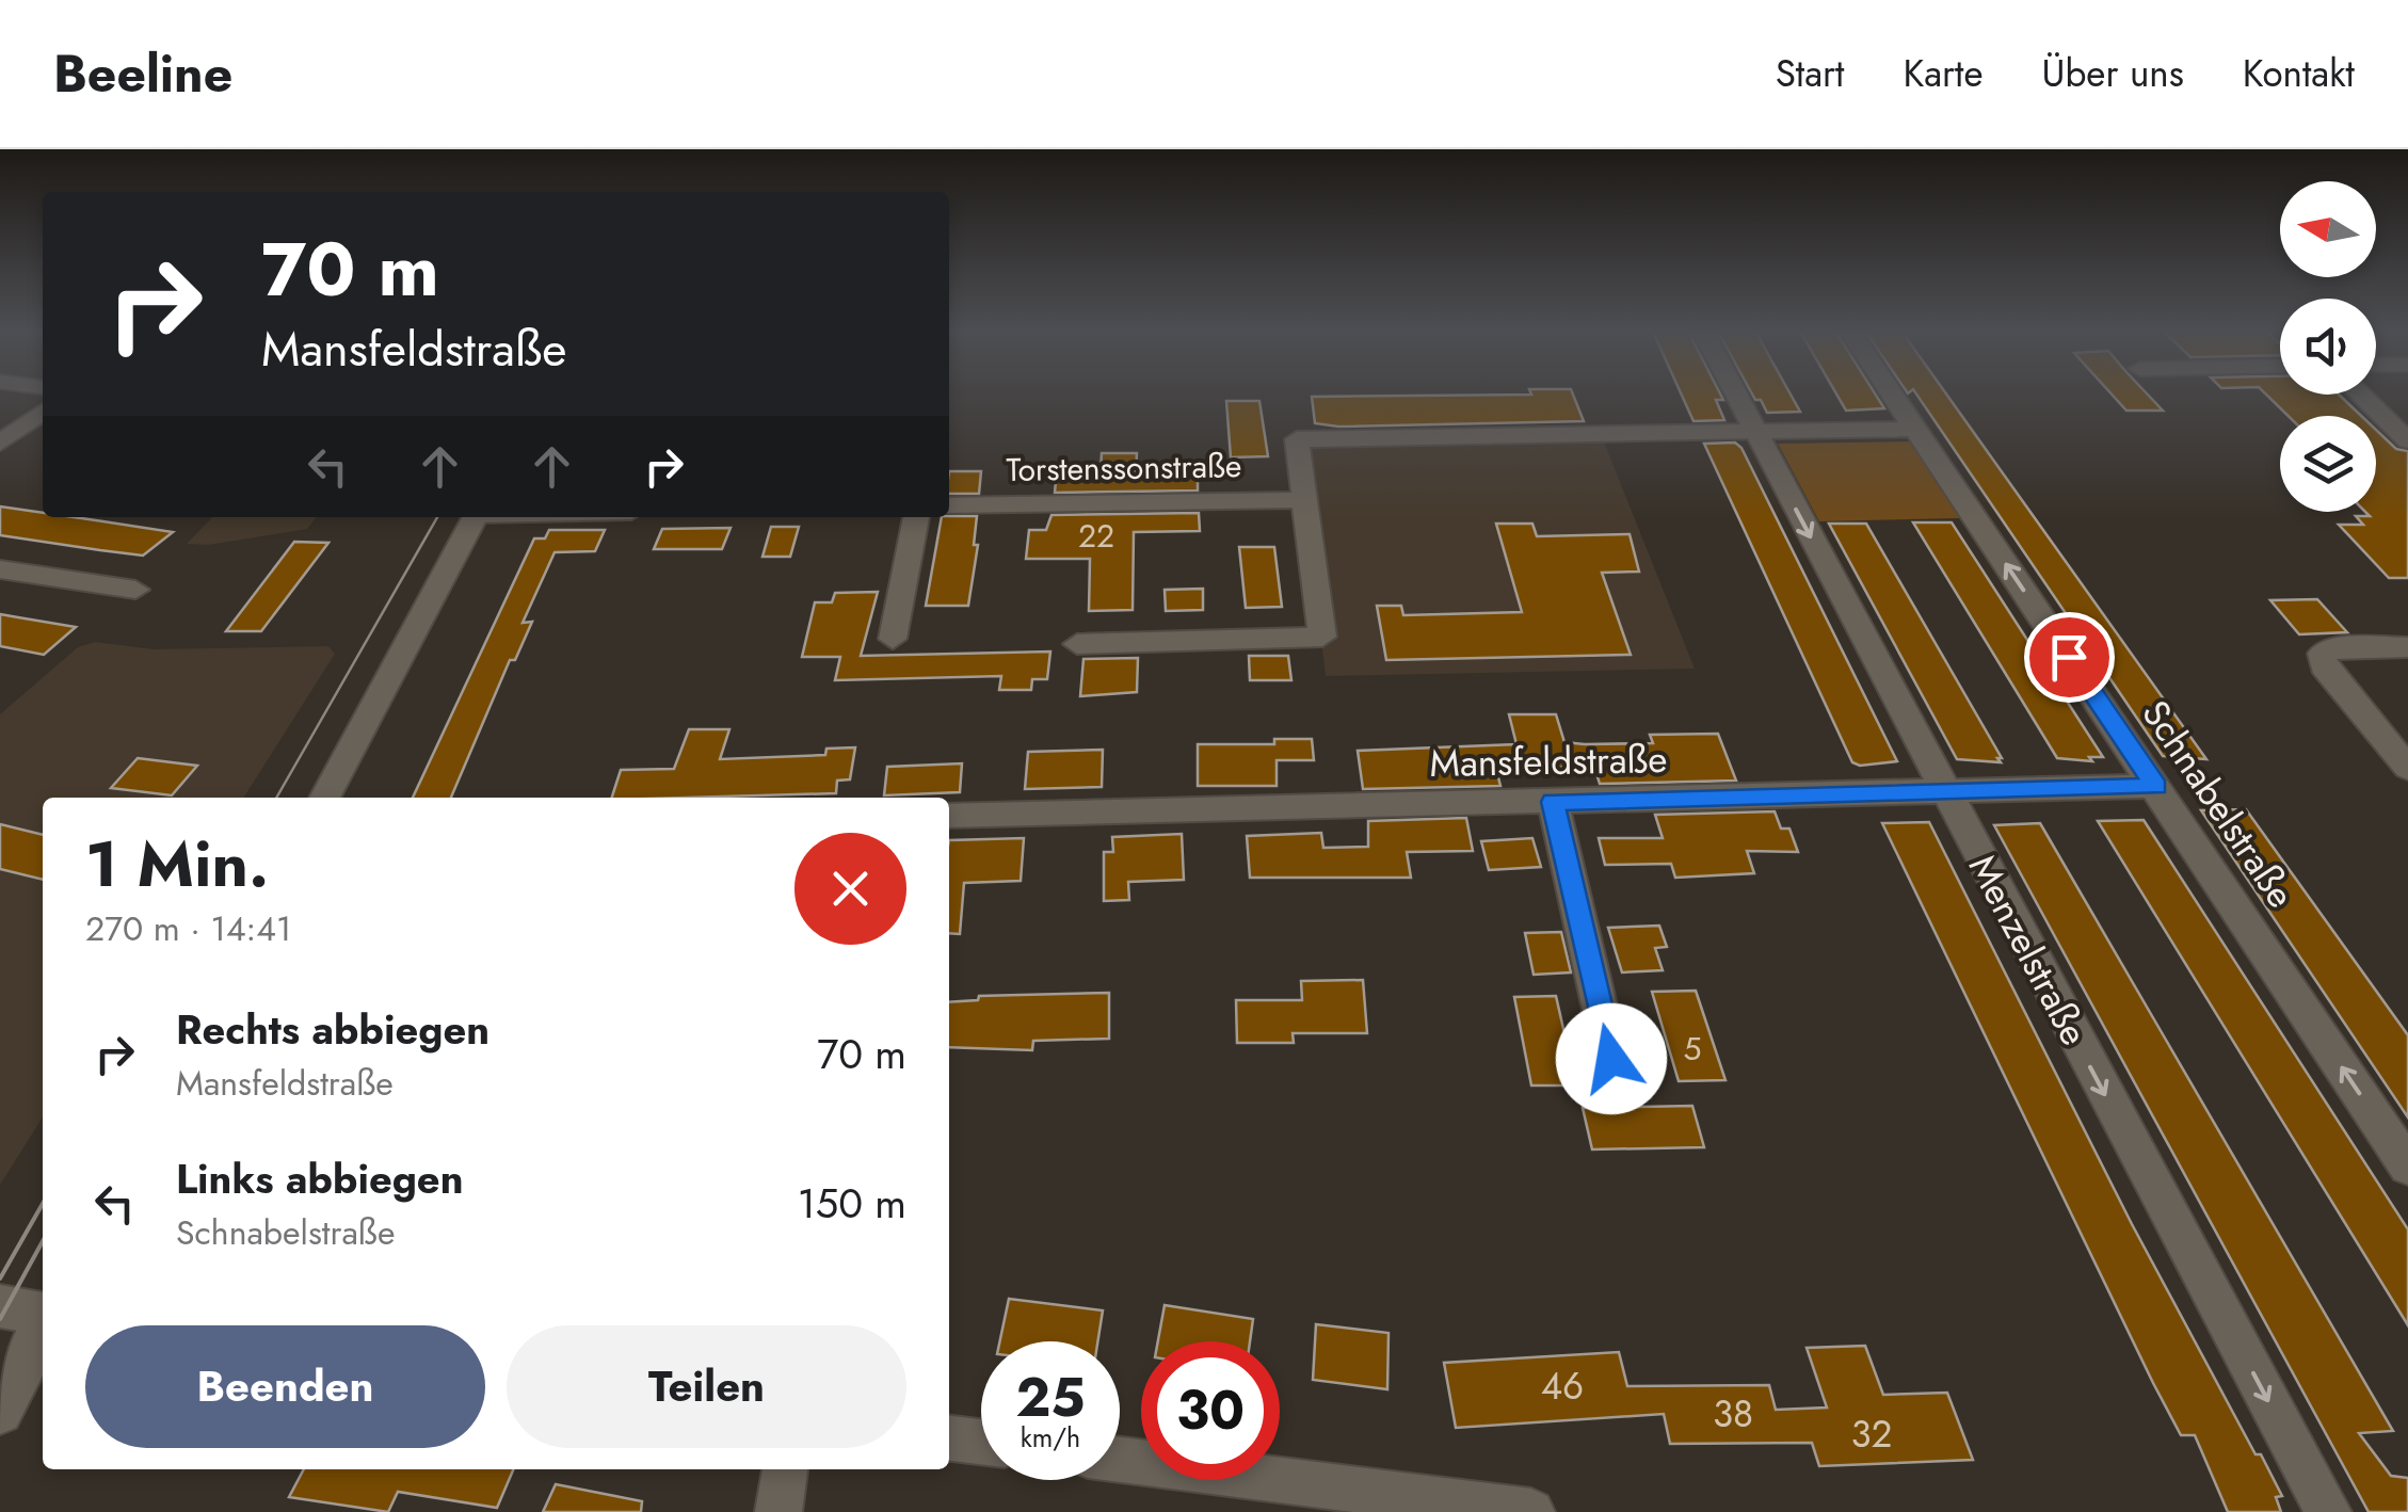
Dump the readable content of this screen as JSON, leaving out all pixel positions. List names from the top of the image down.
{
  "streets": {
    "street": [
      "Torstenssonstraße",
      "Mansfeldstraße",
      "Schnabelstraße",
      "Menzelstraße"
    ]
  },
  "crossings": [
    ["Mansfeldstraße", "Schnabelstraße"],
    ["Mansfeldstraße", "Menzelstraße"]
  ],
  "one_way": ["Schnabelstraße", "Menzelstraße"],
  "house_numbers": [
    "22",
    "5",
    "46",
    "38",
    "32"
  ],
  "north": "left",
  "page": {
    "header": "Beeline",
    "nav": [
      "Start",
      "Karte",
      "Über uns",
      "Kontakt"
    ],
    "turn": ["70 m", "Mansfeldstraße"],
    "heading": ["1 Min.", "270 m · 14:41"],
    "list": [
      {
        "name": "Rechts abbiegen",
        "note": "Mansfeldstraße",
        "value": "70 m"
      },
      {
        "name": "Links abbiegen",
        "note": "Schnabelstraße",
        "value": "150 m"
      }
    ],
    "buttons": ["Beenden", "Teilen"],
    "speed": "25 km/h",
    "limit": "30"
  }
}
